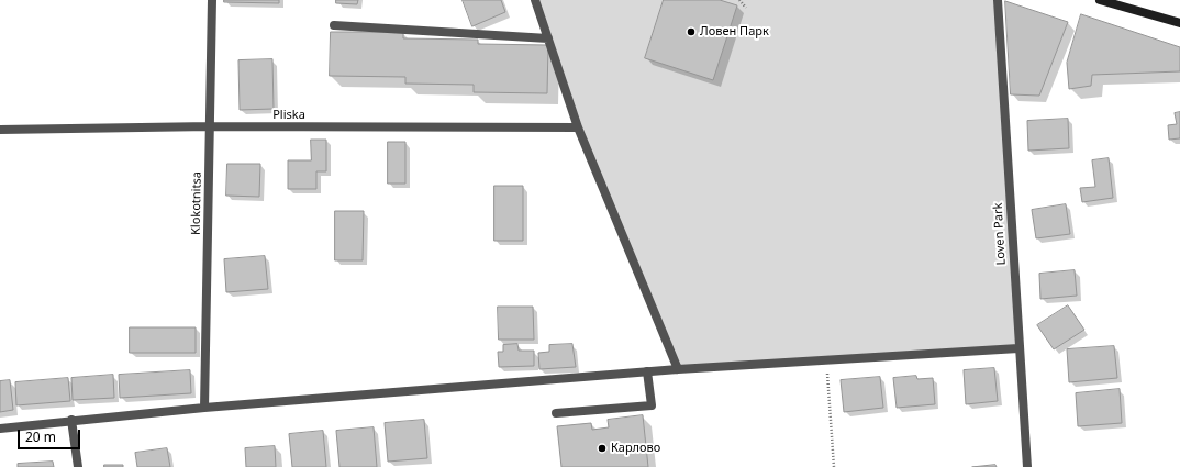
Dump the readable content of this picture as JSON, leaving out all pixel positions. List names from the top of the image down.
{
  "streets": {
    "street": ["Pliska", "Klokotnitsa", "Loven Park"]
  },
  "crossings": [
    ["Pliska", "Klokotnitsa"]
  ],
  "places": ["Ловен Парк", "Карлово"],
  "scale_bar": "20 m"
}
